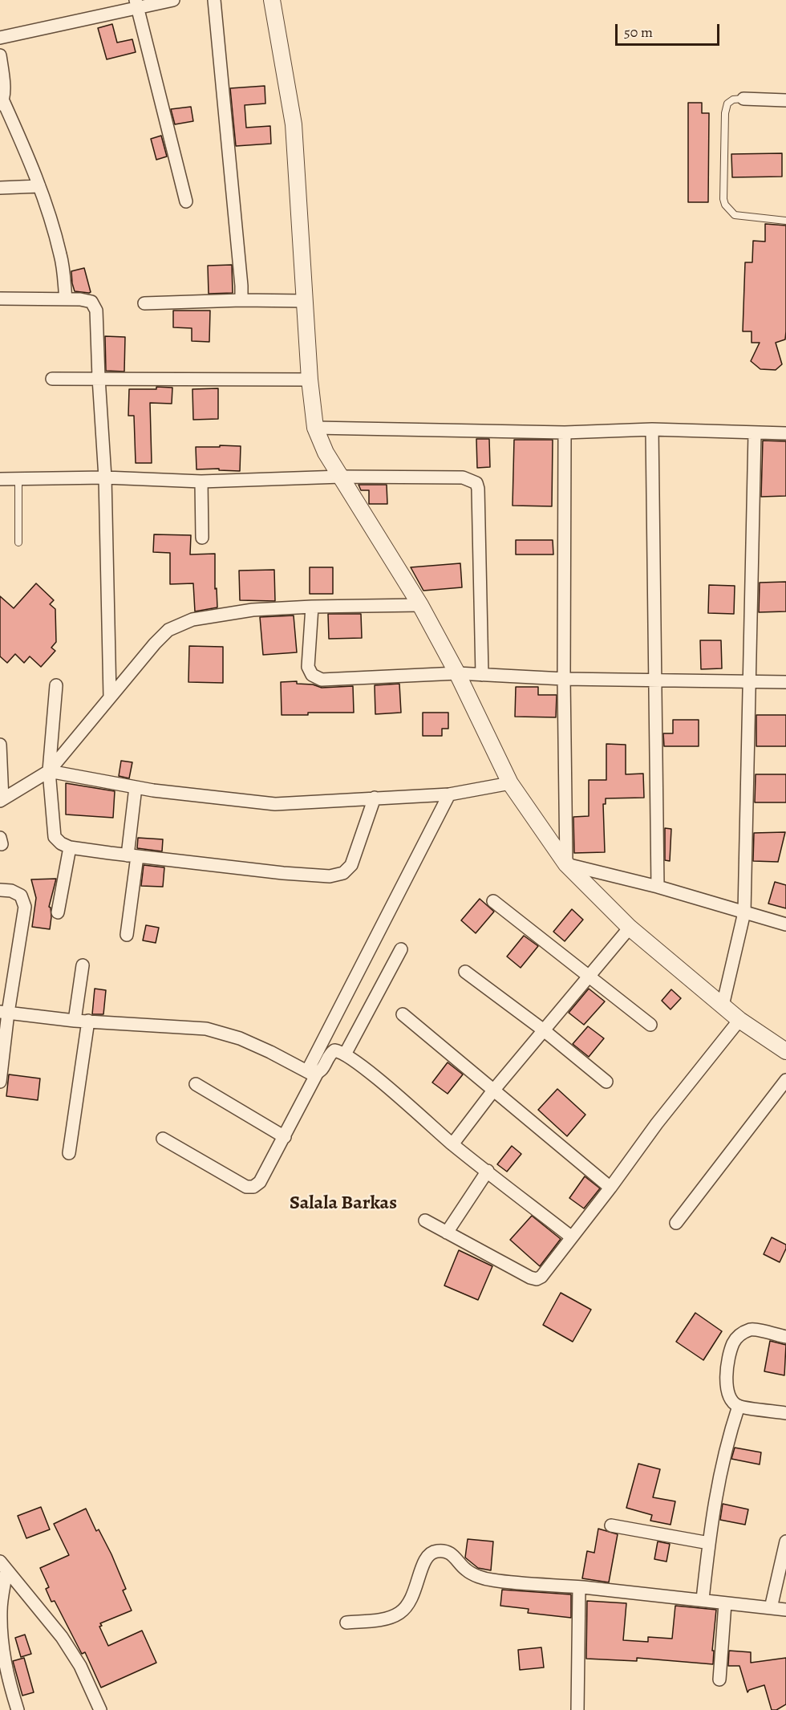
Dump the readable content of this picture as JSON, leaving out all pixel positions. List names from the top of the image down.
{
  "districts": ["Salala Barkas"],
  "scale_bar": "50 m"
}
